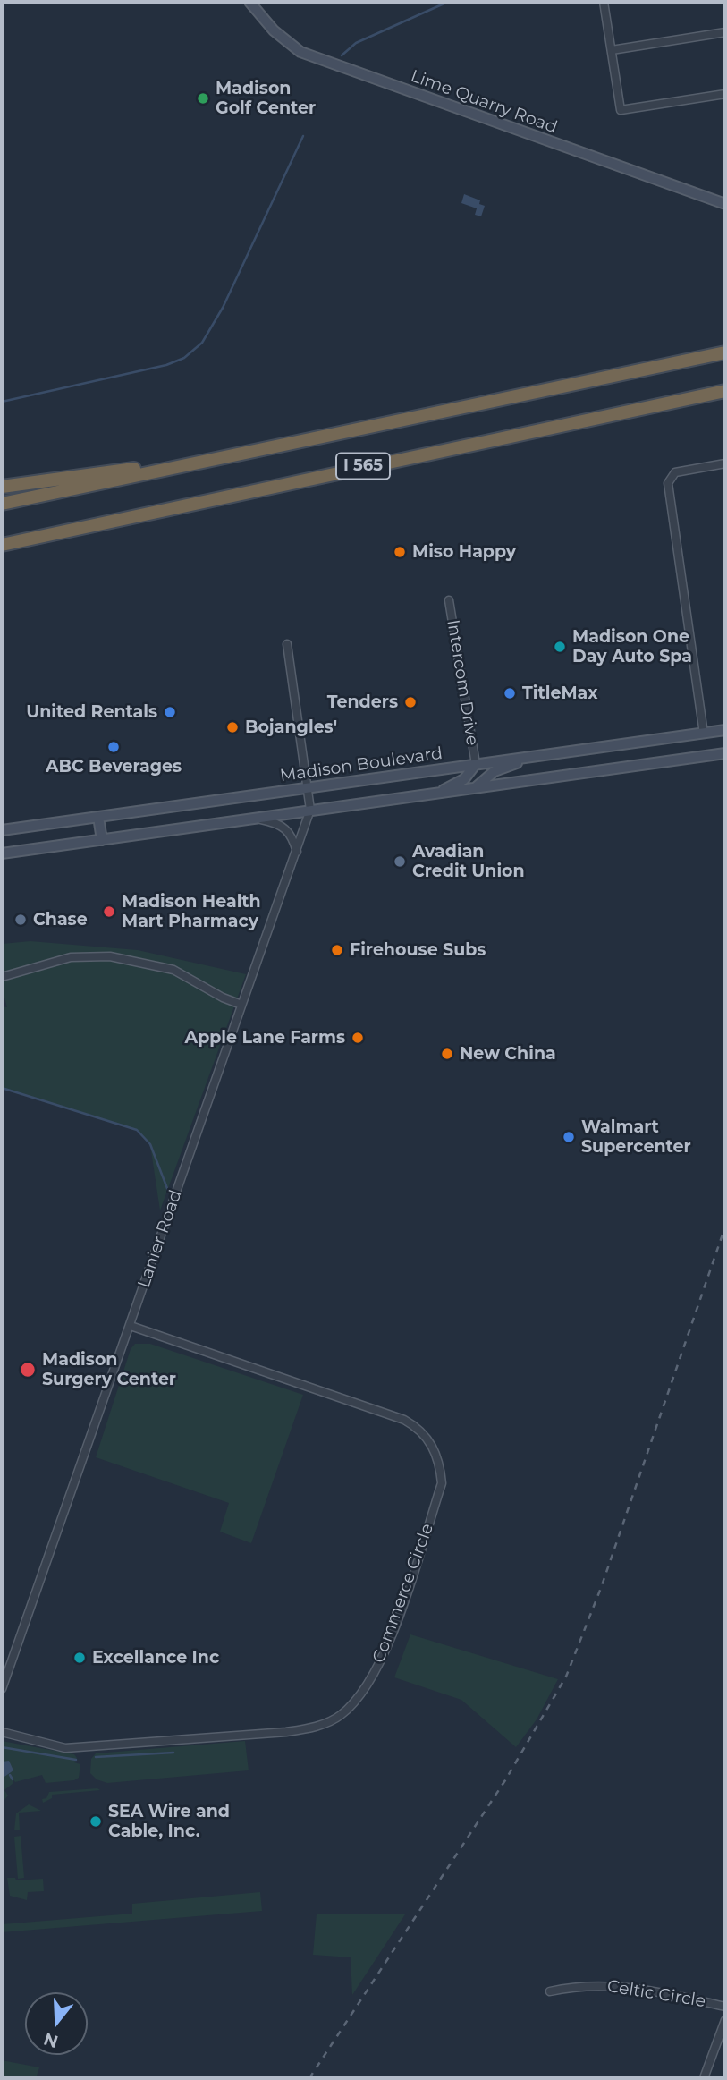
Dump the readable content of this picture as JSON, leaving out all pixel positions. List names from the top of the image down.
{
  "streets": {
    "highway": ["I 565"],
    "main road": ["Lime Quarry Road", "Madison Boulevard"],
    "street": [
      "Intercom Drive",
      "Lanier Road",
      "Commerce Circle",
      "Celtic Circle"
    ]
  },
  "crossings": [
    ["Intercom Drive", "Madison Boulevard"],
    ["Madison Boulevard", "Lanier Road"],
    ["Lanier Road", "Commerce Circle"]
  ],
  "places": [
    "Madison Golf Center",
    "Miso Happy",
    "Madison One Day Auto Spa",
    "TitleMax",
    "Tenders",
    "United Rentals",
    "Bojangles'",
    "ABC Beverages",
    "Avadian Credit Union",
    "Madison Health Mart Pharmacy",
    "Chase",
    "Firehouse Subs",
    "Apple Lane Farms",
    "New China",
    "Walmart Supercenter",
    "Madison Surgery Center",
    "Excellance Inc",
    "SEA Wire and Cable, Inc."
  ],
  "north": "bottom"
}
